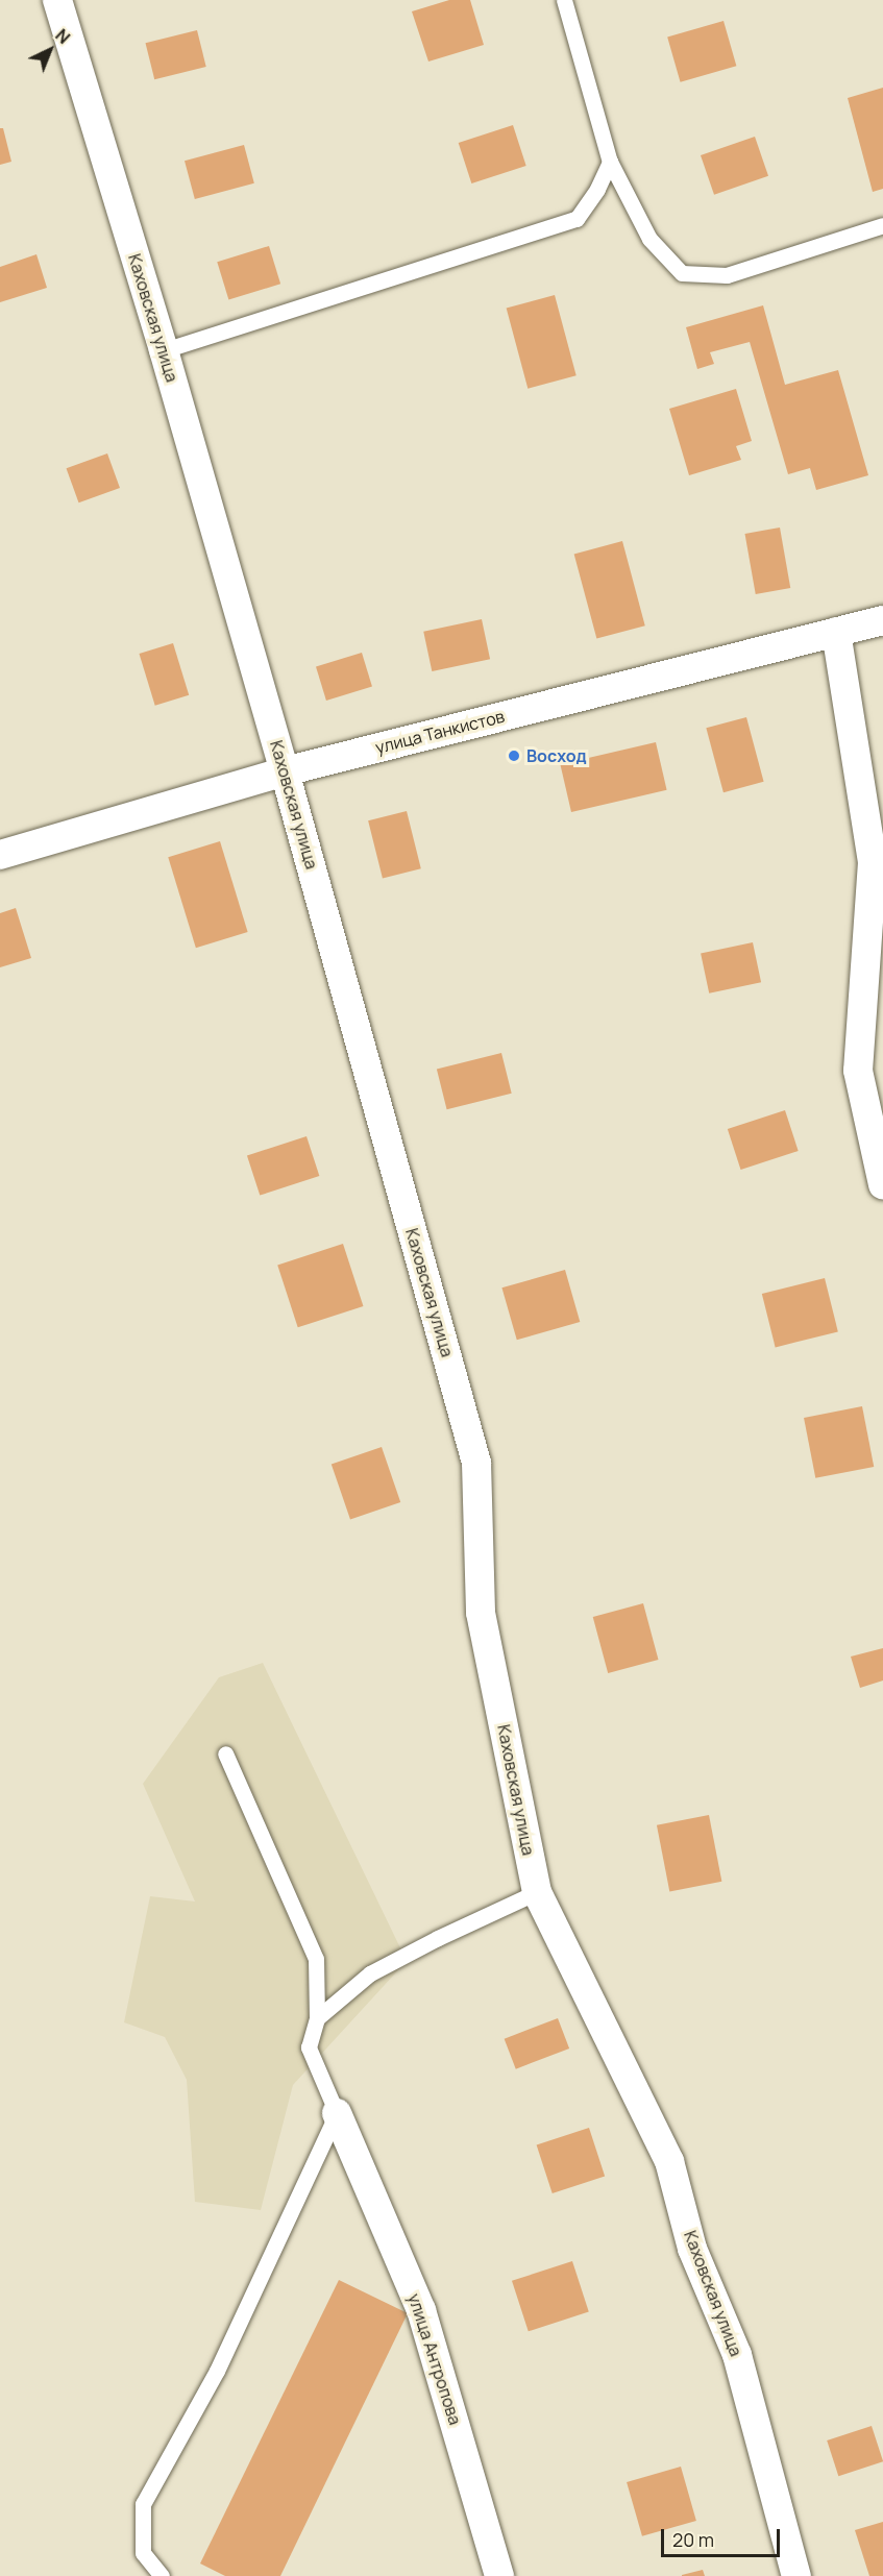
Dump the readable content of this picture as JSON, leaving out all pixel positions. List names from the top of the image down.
{
  "streets": {
    "street": ["Каховская улица", "улица Танкистов", "улица Антропова"]
  },
  "crossings": [
    ["Каховская улица", "улица Танкистов"]
  ],
  "places": ["Восход"],
  "scale_bar": "20 m",
  "north": "top right"
}
